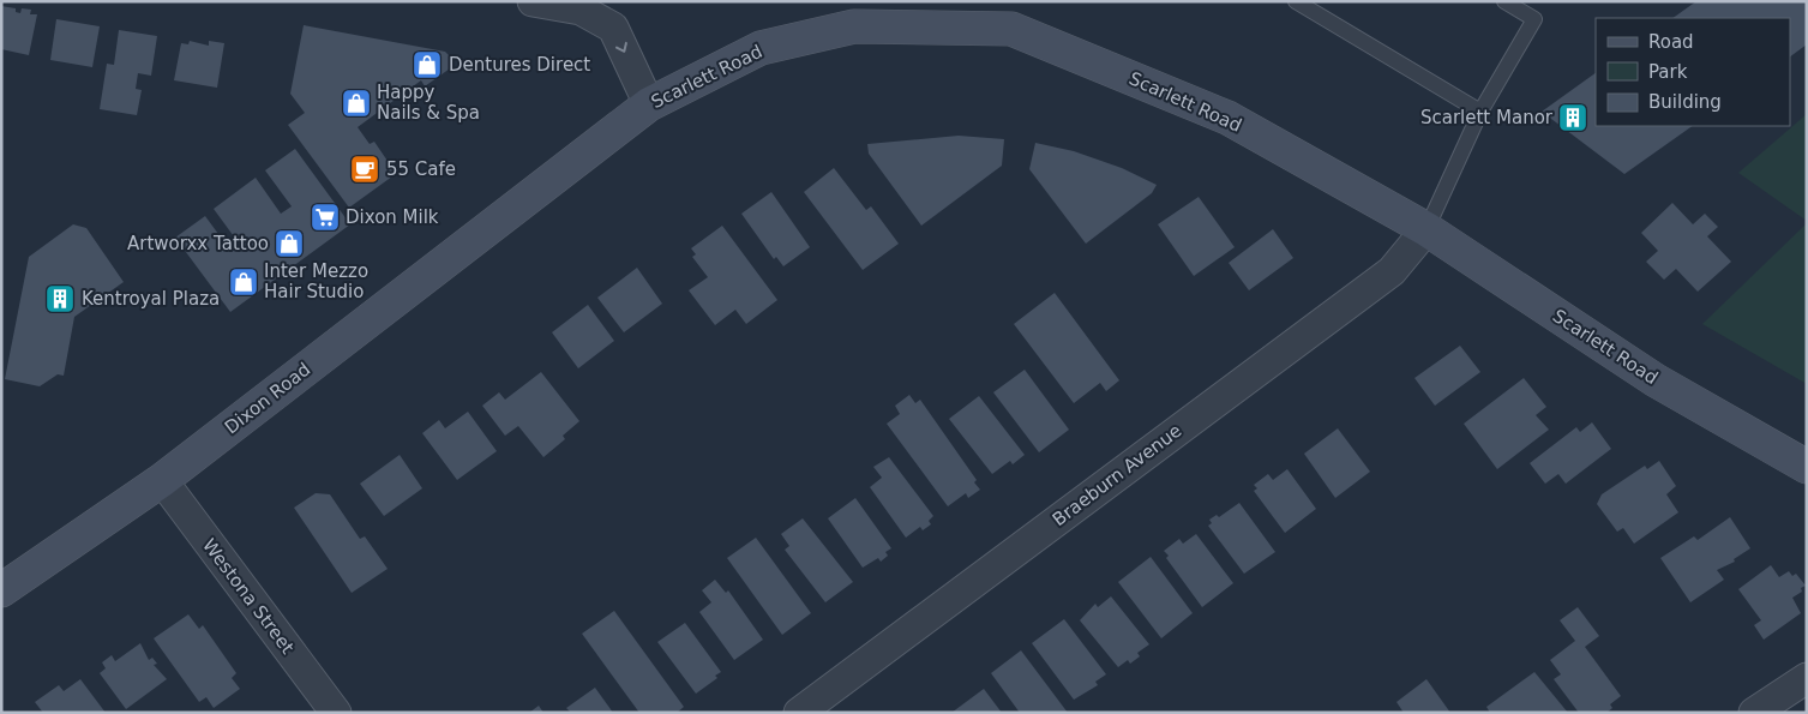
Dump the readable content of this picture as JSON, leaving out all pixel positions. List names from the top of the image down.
{
  "streets": {
    "main road": ["Scarlett Road", "Dixon Road"],
    "street": ["Braeburn Avenue", "Westona Street"]
  },
  "crossings": [
    ["Scarlett Road", "Dixon Road"],
    ["Scarlett Road", "Braeburn Avenue"],
    ["Dixon Road", "Westona Street"]
  ],
  "places": {
    "shop": [
      "Dentures Direct",
      "Happy Nails & Spa",
      "Artworxx Tattoo",
      "Inter Mezzo Hair Studio"
    ],
    "building": ["Scarlett Manor", "Kentroyal Plaza"],
    "cafe": ["55 Cafe"],
    "supermarket": ["Dixon Milk"]
  },
  "legend": ["Road", "Park", "Building"]
}
